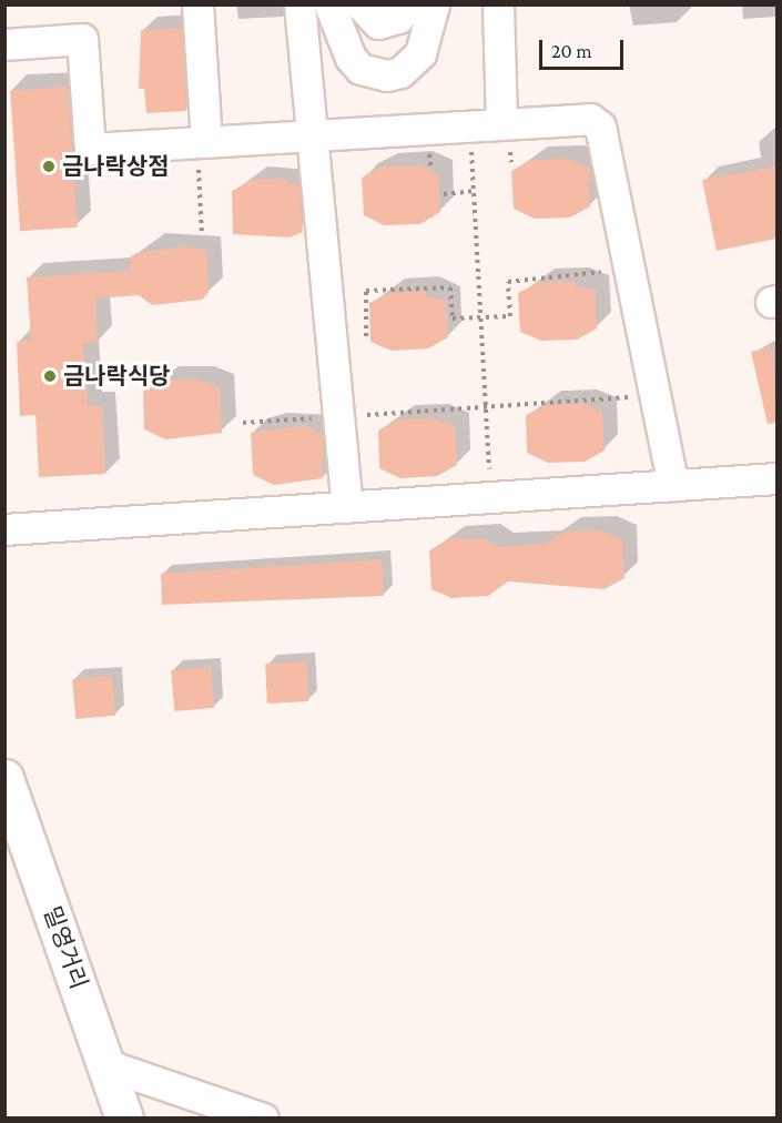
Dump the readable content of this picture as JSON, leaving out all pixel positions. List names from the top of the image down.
{
  "streets": {
    "main road": ["밀영거리"]
  },
  "places": ["금나락상점", "금나락식당"],
  "scale_bar": "20 m"
}
